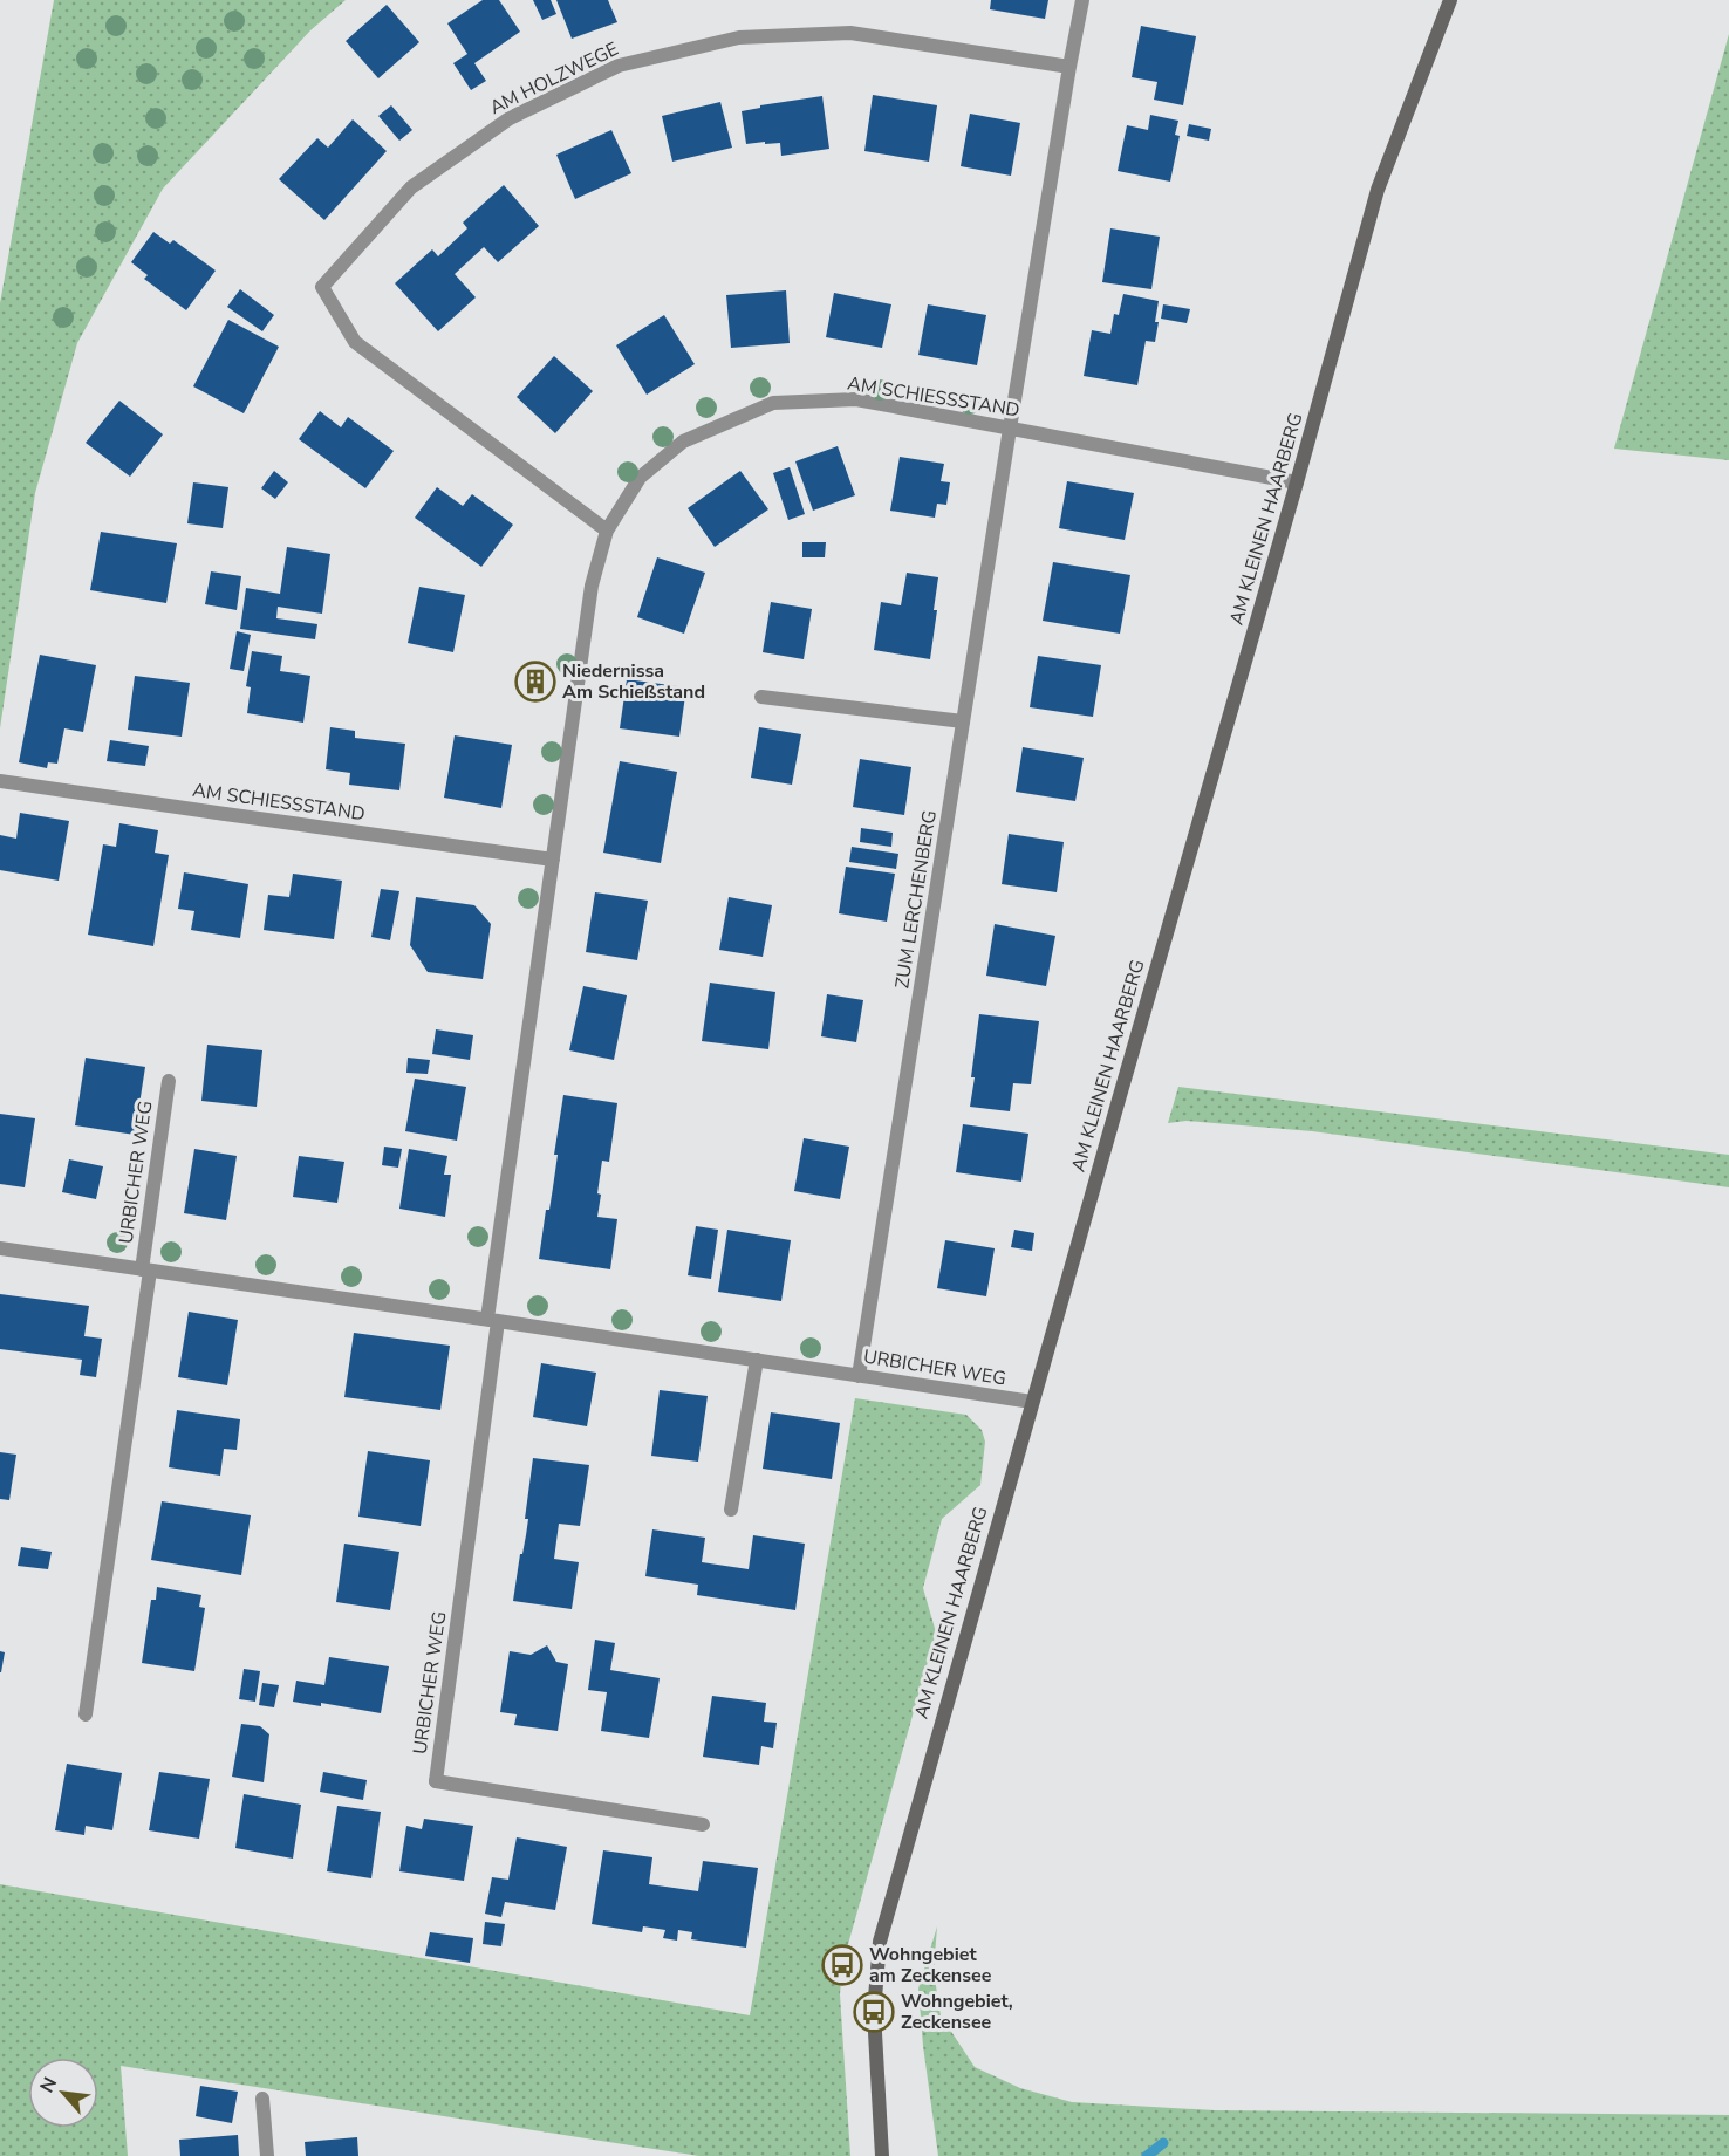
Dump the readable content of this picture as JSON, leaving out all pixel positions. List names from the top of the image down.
{
  "streets": {
    "street": [
      "AM HOLZWEGE",
      "AM SCHIESSSTAND",
      "AM KLEINEN HAARBERG",
      "ZUM LERCHENBERG",
      "URBICHER WEG"
    ]
  },
  "crossings": [
    ["AM HOLZWEGE", "AM SCHIESSSTAND"],
    ["AM SCHIESSSTAND", "AM KLEINEN HAARBERG"],
    ["AM SCHIESSSTAND", "ZUM LERCHENBERG"],
    ["AM SCHIESSSTAND", "URBICHER WEG"],
    ["AM KLEINEN HAARBERG", "URBICHER WEG"],
    ["ZUM LERCHENBERG", "URBICHER WEG"]
  ],
  "places": {
    "building": ["Niedernissa Am Schießstand"],
    "bus stop": ["Wohngebiet am Zeckensee", "Wohngebiet, Zeckensee"]
  },
  "north": "top left"
}
